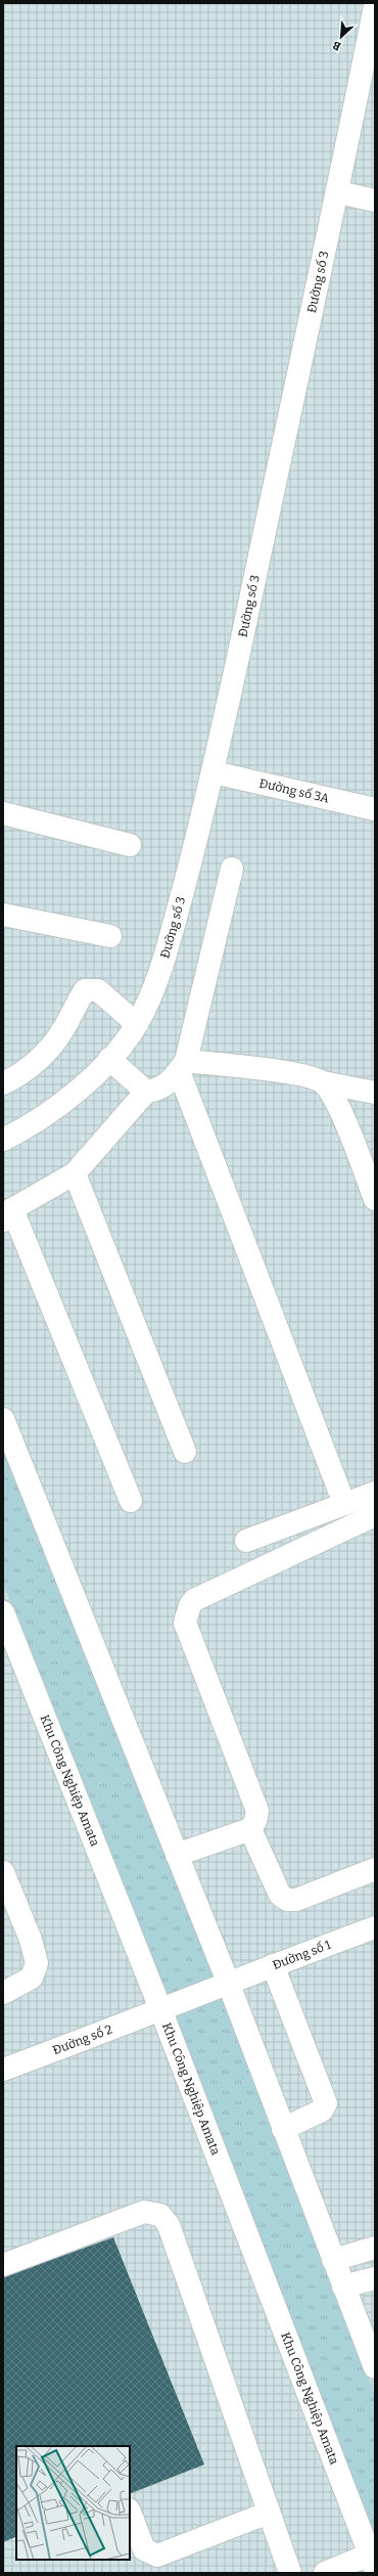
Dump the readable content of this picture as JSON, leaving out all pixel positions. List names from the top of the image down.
{
  "streets": {
    "street": [
      "Đường số 3",
      "Đường số 3A",
      "Khu Công Nghiệp Amata",
      "Đường số 1",
      "Đường số 2"
    ]
  },
  "crossings": [
    ["Đường số 3", "Đường số 3A"],
    ["Khu Công Nghiệp Amata", "Đường số 1"],
    ["Khu Công Nghiệp Amata", "Đường số 2"],
    ["Đường số 1", "Đường số 2"]
  ],
  "north": "bottom left"
}
